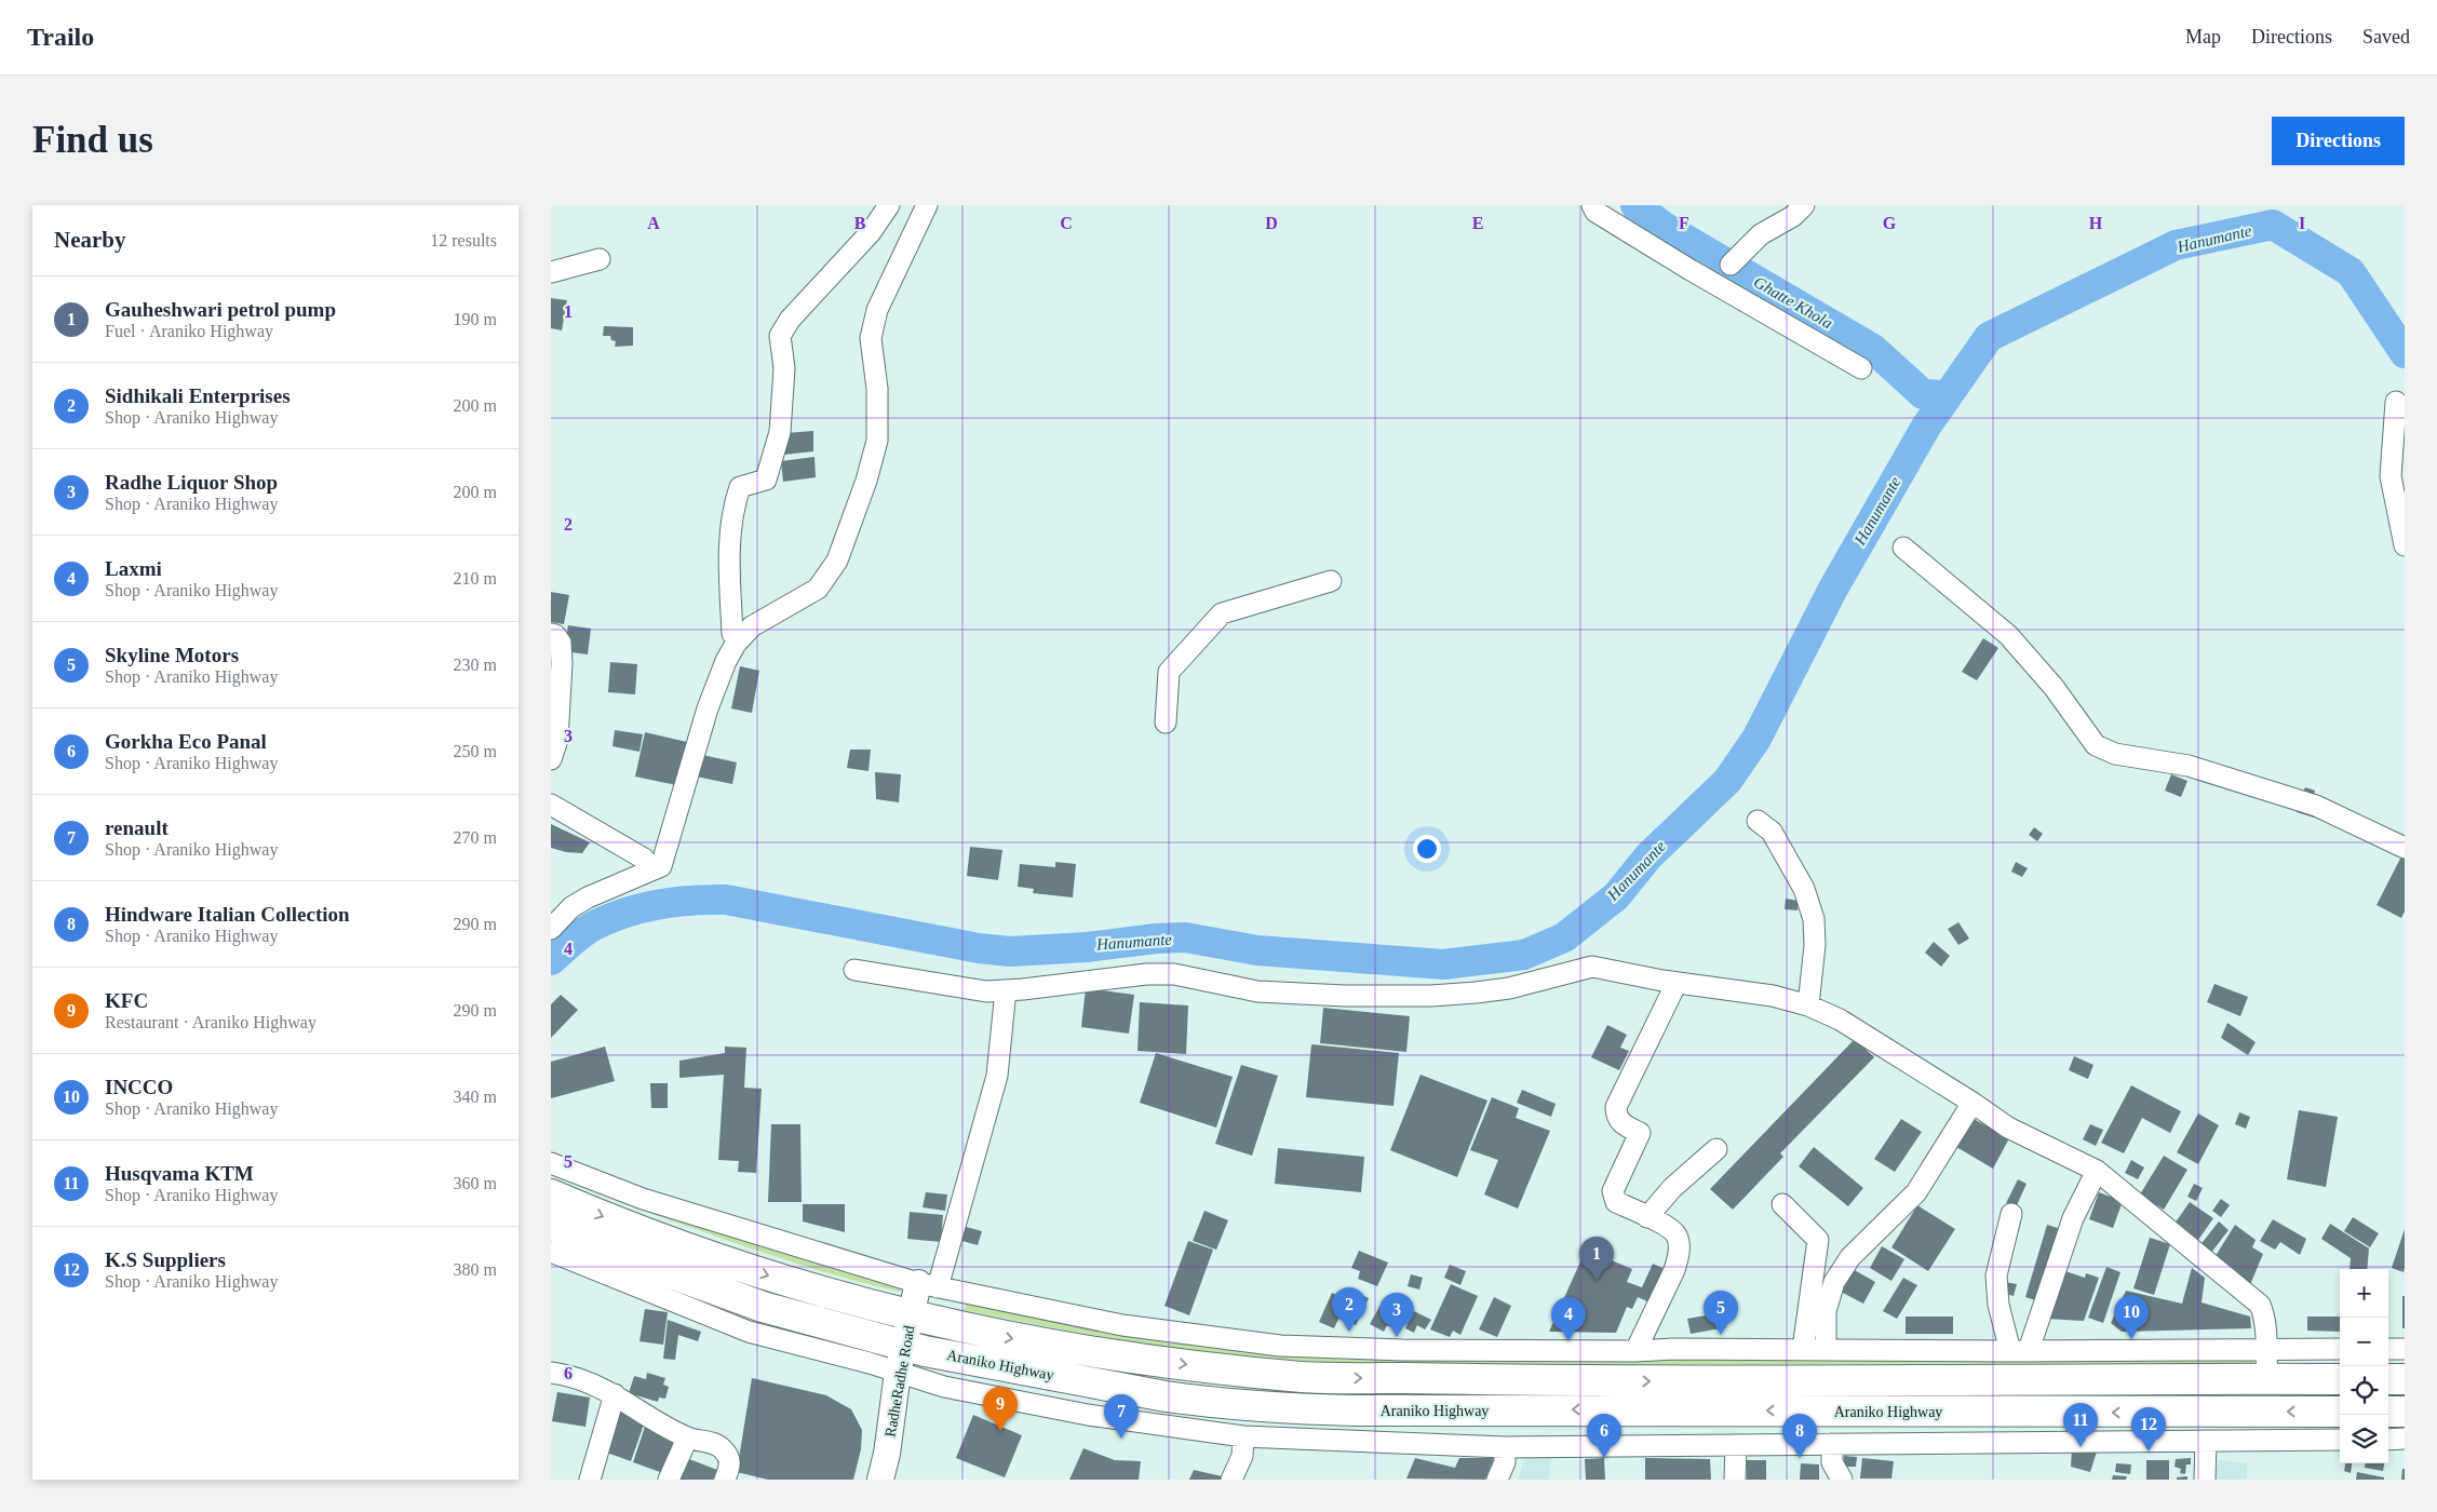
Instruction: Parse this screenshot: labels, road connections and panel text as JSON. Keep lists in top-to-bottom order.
{
  "streets": {
    "highway": ["Araniko Highway"],
    "main road": ["RadheRadhe Road"]
  },
  "crossings": [
    ["Araniko Highway", "RadheRadhe Road"]
  ],
  "water": ["Hanumante", "Ghatte Khola"],
  "page": {
    "header": "Trailo",
    "nav": ["Map", "Directions", "Saved"],
    "buttons": "Directions",
    "title": "Find us",
    "heading": ["Nearby", "12 results"],
    "list": [
      {
        "mark": "1",
        "name": "Gauheshwari petrol pump",
        "note": "Fuel · Araniko Highway",
        "value": "190 m"
      },
      {
        "mark": "2",
        "name": "Sidhikali Enterprises",
        "note": "Shop · Araniko Highway",
        "value": "200 m"
      },
      {
        "mark": "3",
        "name": "Radhe Liquor Shop",
        "note": "Shop · Araniko Highway",
        "value": "200 m"
      },
      {
        "mark": "4",
        "name": "Laxmi",
        "note": "Shop · Araniko Highway",
        "value": "210 m"
      },
      {
        "mark": "5",
        "name": "Skyline Motors",
        "note": "Shop · Araniko Highway",
        "value": "230 m"
      },
      {
        "mark": "6",
        "name": "Gorkha Eco Panal",
        "note": "Shop · Araniko Highway",
        "value": "250 m"
      },
      {
        "mark": "7",
        "name": "renault",
        "note": "Shop · Araniko Highway",
        "value": "270 m"
      },
      {
        "mark": "8",
        "name": "Hindware Italian Collection",
        "note": "Shop · Araniko Highway",
        "value": "290 m"
      },
      {
        "mark": "9",
        "name": "KFC",
        "note": "Restaurant · Araniko Highway",
        "value": "290 m"
      },
      {
        "mark": "10",
        "name": "INCCO",
        "note": "Shop · Araniko Highway",
        "value": "340 m"
      },
      {
        "mark": "11",
        "name": "Husqvama KTM",
        "note": "Shop · Araniko Highway",
        "value": "360 m"
      },
      {
        "mark": "12",
        "name": "K.S Suppliers",
        "note": "Shop · Araniko Highway",
        "value": "380 m"
      }
    ],
    "pins": [
      "1",
      "2",
      "5",
      "3",
      "10",
      "4",
      "9",
      "7",
      "11",
      "12",
      "6",
      "8"
    ],
    "map_buttons": ["+", "−"]
  },
  "grid": {
    "columns": [
      "A",
      "B",
      "C",
      "D",
      "E",
      "F",
      "G",
      "H",
      "I"
    ],
    "rows": [
      "1",
      "2",
      "3",
      "4",
      "5",
      "6"
    ]
  }
}
